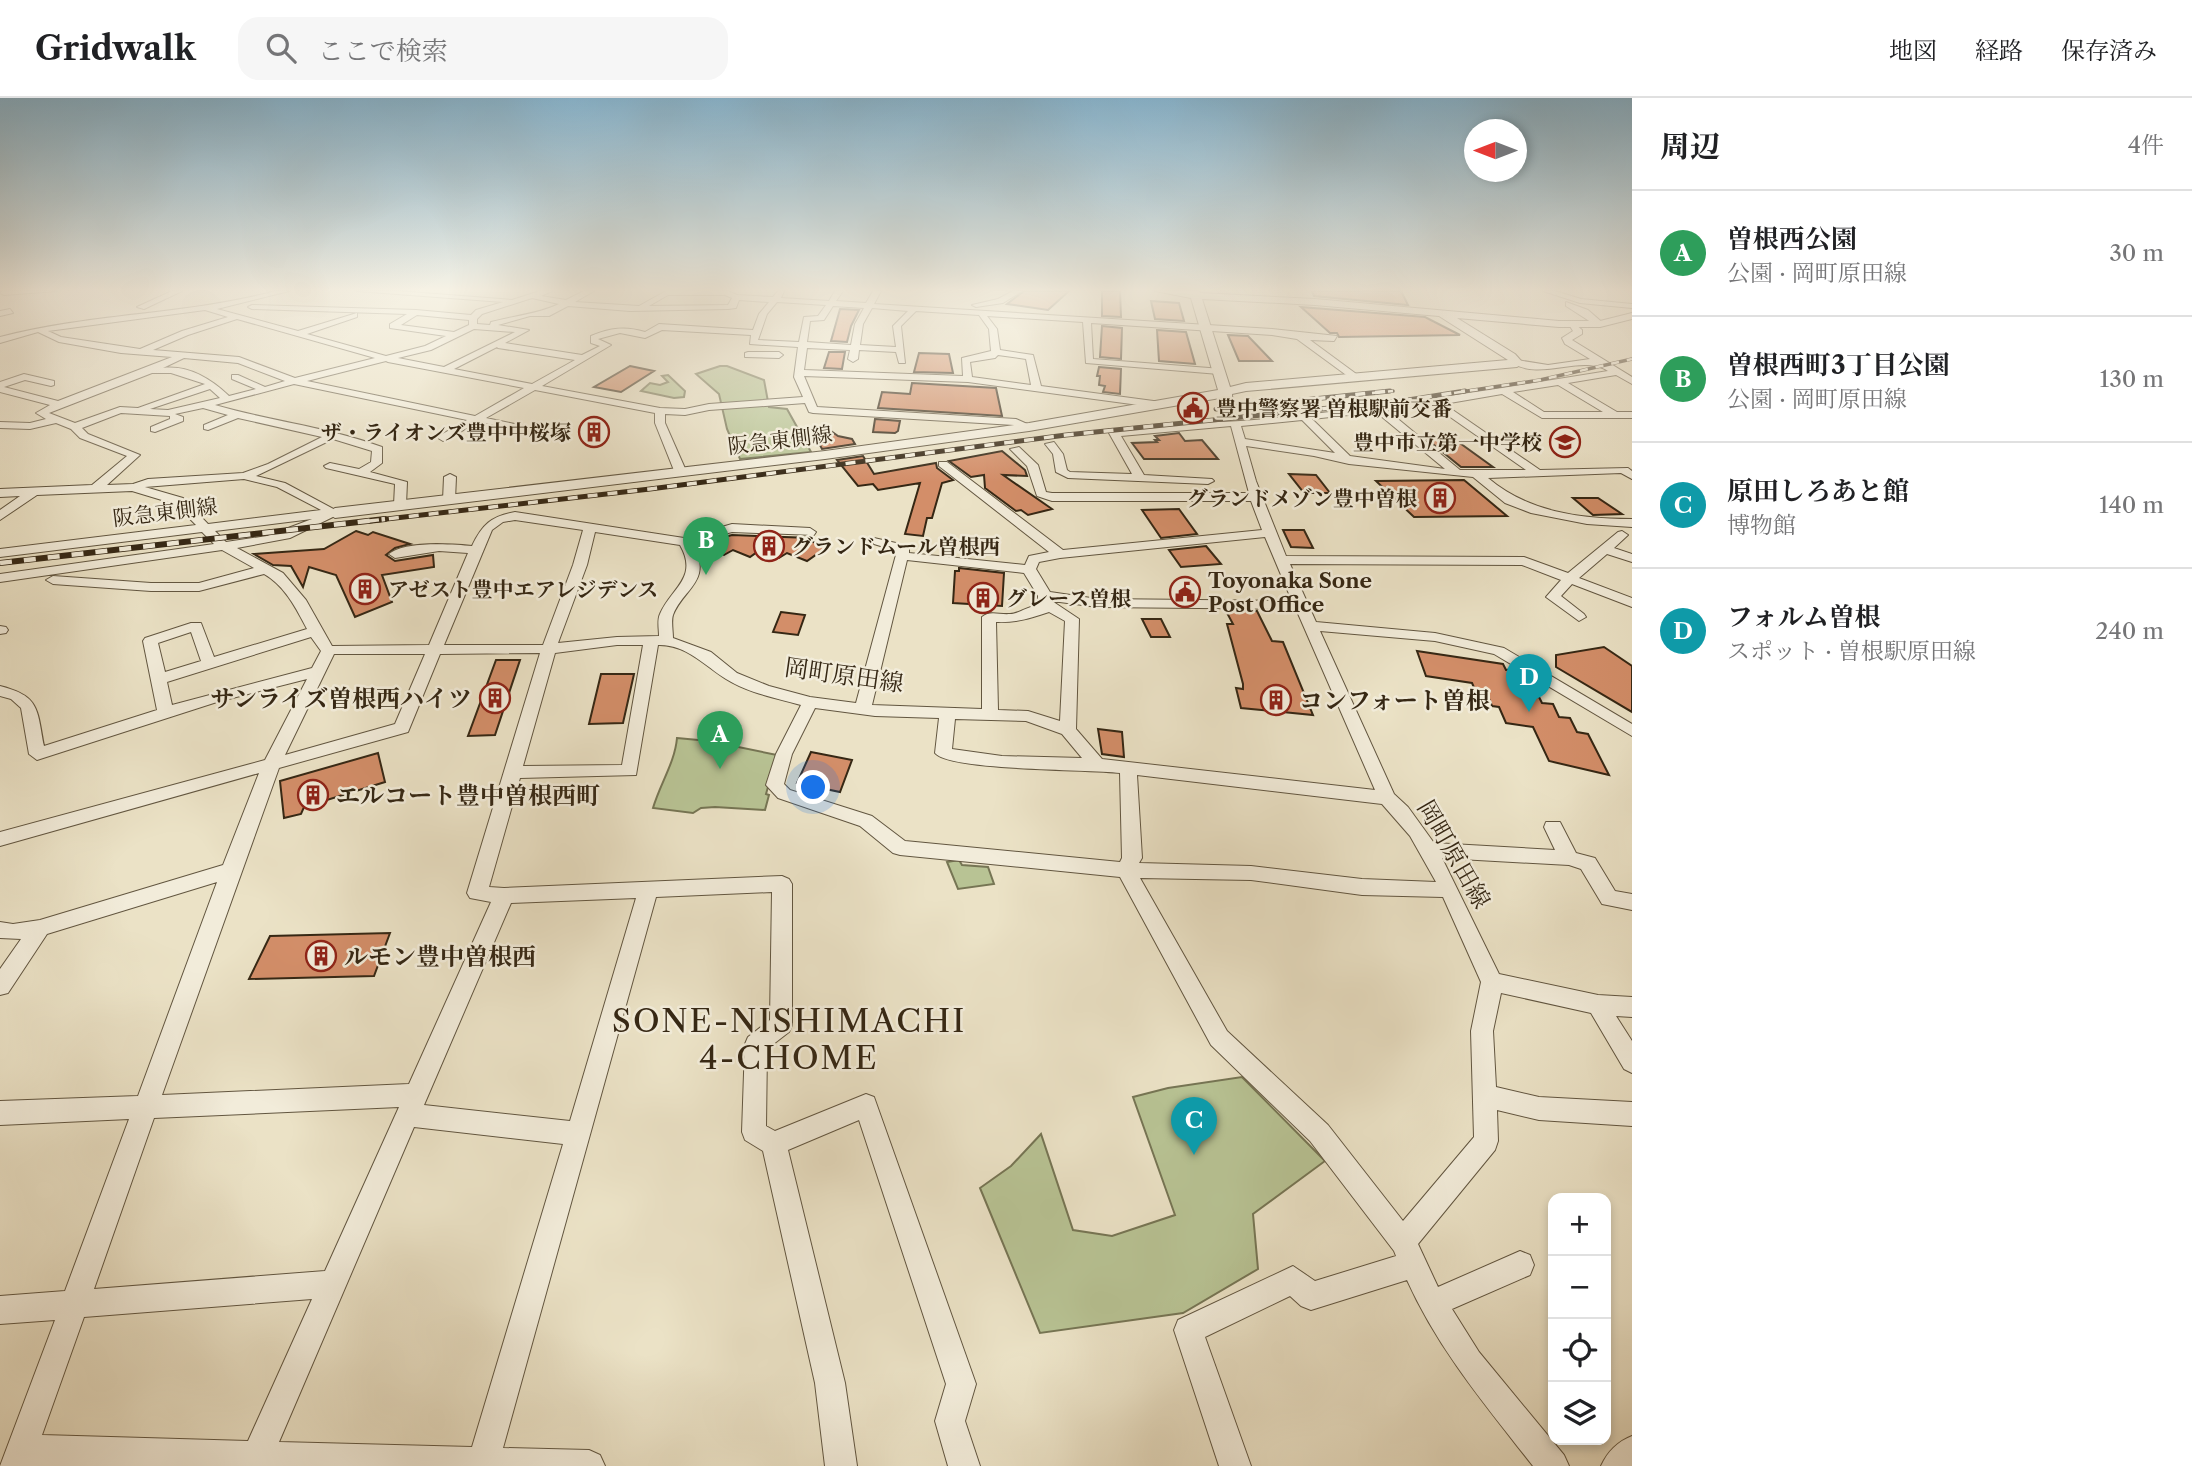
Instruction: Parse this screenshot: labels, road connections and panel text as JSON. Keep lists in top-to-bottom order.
{
  "streets": {
    "street": ["阪急東側線", "岡町原田線"]
  },
  "districts": ["SONE-NISHIMACHI 4-CHOME"],
  "places": {
    "public building": ["豊中警察署 曽根駅前交番", "Toyonaka Sone Post Office"],
    "building": [
      "ザ・ライオンズ豊中中桜塚",
      "グランドメゾン豊中曽根",
      "グランドムール曽根西",
      "アゼスト豊中エアレジデンス",
      "グレース曽根",
      "サンライズ曽根西ハイツ",
      "コンフォート曽根",
      "エルコート豊中曽根西町",
      "ルモン豊中曽根西"
    ],
    "school or university": ["豊中市立第一中学校"]
  },
  "north": "left",
  "page": {
    "header": "Gridwalk",
    "search": "ここで検索",
    "nav": ["地図", "経路", "保存済み"],
    "heading": ["周辺", "4件"],
    "list": [
      {
        "mark": "A",
        "name": "曽根西公園",
        "note": "公園 · 岡町原田線",
        "value": "30 m"
      },
      {
        "mark": "B",
        "name": "曽根西町3丁目公園",
        "note": "公園 · 岡町原田線",
        "value": "130 m"
      },
      {
        "mark": "C",
        "name": "原田しろあと館",
        "note": "博物館",
        "value": "140 m"
      },
      {
        "mark": "D",
        "name": "フォルム曽根",
        "note": "スポット · 曽根駅原田線",
        "value": "240 m"
      }
    ],
    "pins": [
      "B",
      "D",
      "A",
      "C"
    ],
    "map_buttons": ["+", "−"]
  }
}
